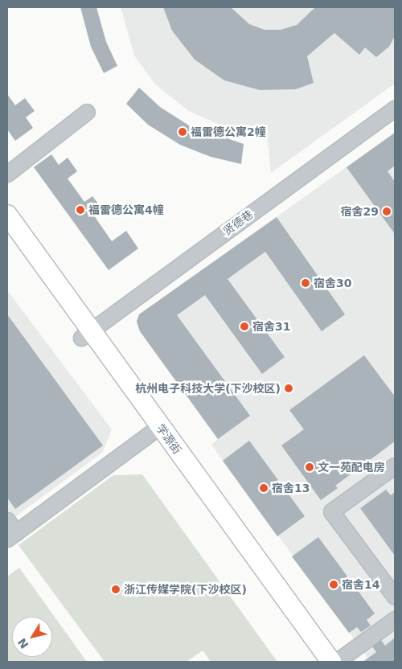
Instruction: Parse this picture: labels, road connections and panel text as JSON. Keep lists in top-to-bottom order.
{
  "streets": {
    "main road": ["学源街"],
    "street": ["贤德巷"]
  },
  "crossings": [
    ["贤德巷", "学源街"]
  ],
  "places": [
    "福雷德公寓2幢",
    "福雷德公寓4幢",
    "宿舍29",
    "宿舍30",
    "宿舍31",
    "杭州电子科技大学(下沙校区)",
    "文一苑配电房",
    "宿舍13",
    "宿舍14",
    "浙江传媒学院(下沙校区)"
  ],
  "north": "bottom left"
}
